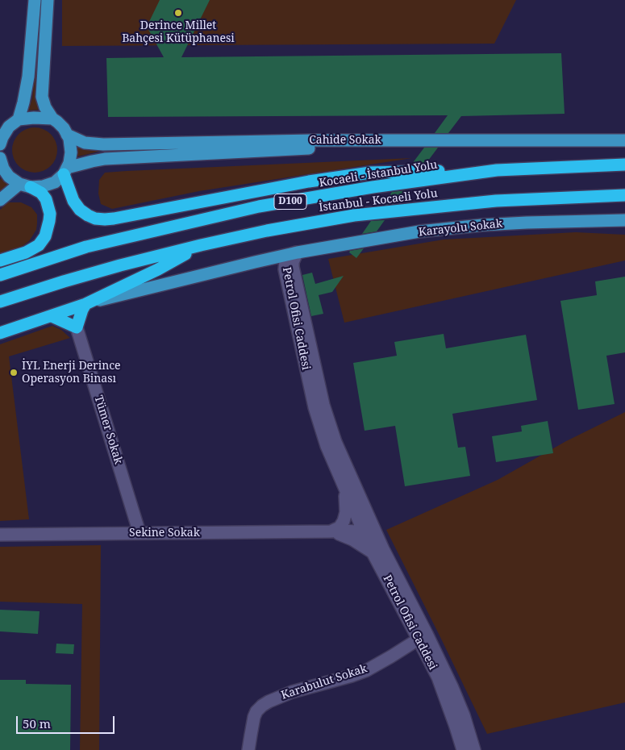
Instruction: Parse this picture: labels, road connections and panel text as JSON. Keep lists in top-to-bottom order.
{
  "streets": {
    "highway": ["Kocaeli - İstanbul Yolu", "İstanbul - Kocaeli Yolu", "D100"],
    "main road": ["Cahide Sokak", "Karayolu Sokak"],
    "street": [
      "Petrol Ofisi Caddesi",
      "Tümer Sokak",
      "Sekine Sokak",
      "Karabulut Sokak"
    ]
  },
  "crossings": [
    ["Karayolu Sokak", "Petrol Ofisi Caddesi"],
    ["Petrol Ofisi Caddesi", "Karabulut Sokak"],
    ["Tümer Sokak", "Sekine Sokak"]
  ],
  "places": ["Derince Millet Bahçesi Kütüphanesi", "İYL Enerji Derince Operasyon Binası"],
  "scale_bar": "50 m"
}
